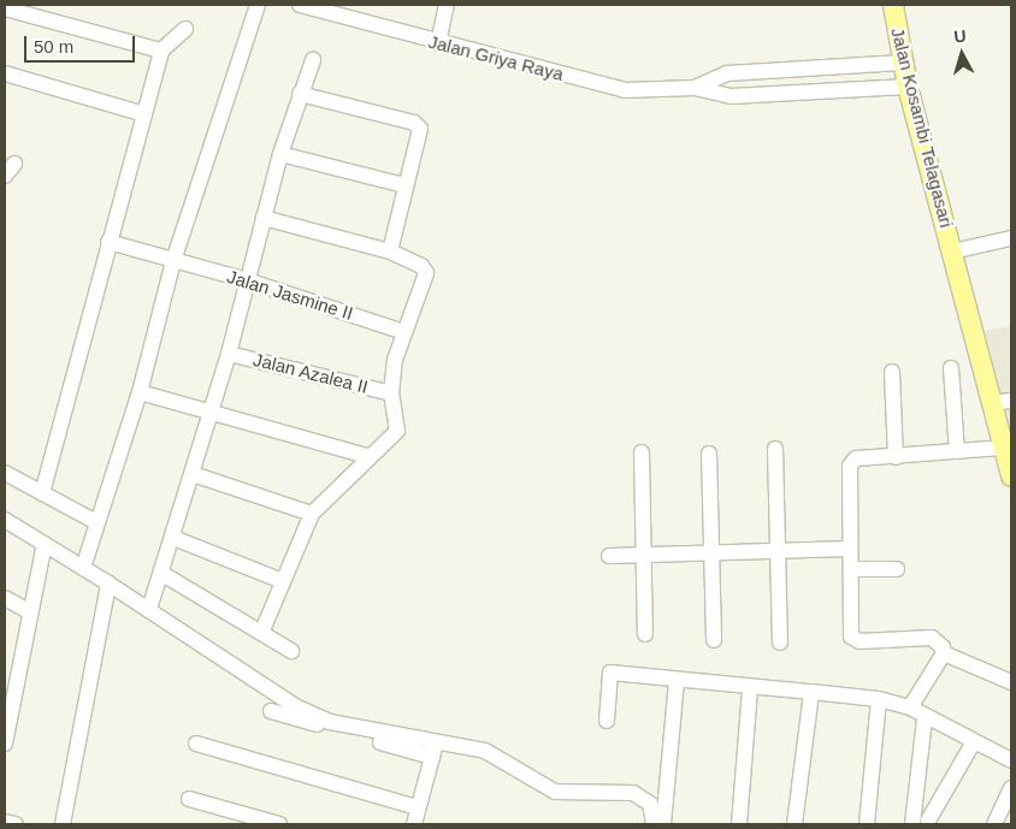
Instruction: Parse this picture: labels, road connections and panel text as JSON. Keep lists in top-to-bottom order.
{
  "streets": {
    "main road": ["Jalan Kosambi Telagasari"],
    "street": ["Jalan Griya Raya", "Jalan Jasmine II", "Jalan Azalea II"]
  },
  "crossings": [
    ["Jalan Griya Raya", "Jalan Kosambi Telagasari"]
  ],
  "scale_bar": "50 m",
  "north": "top"
}
